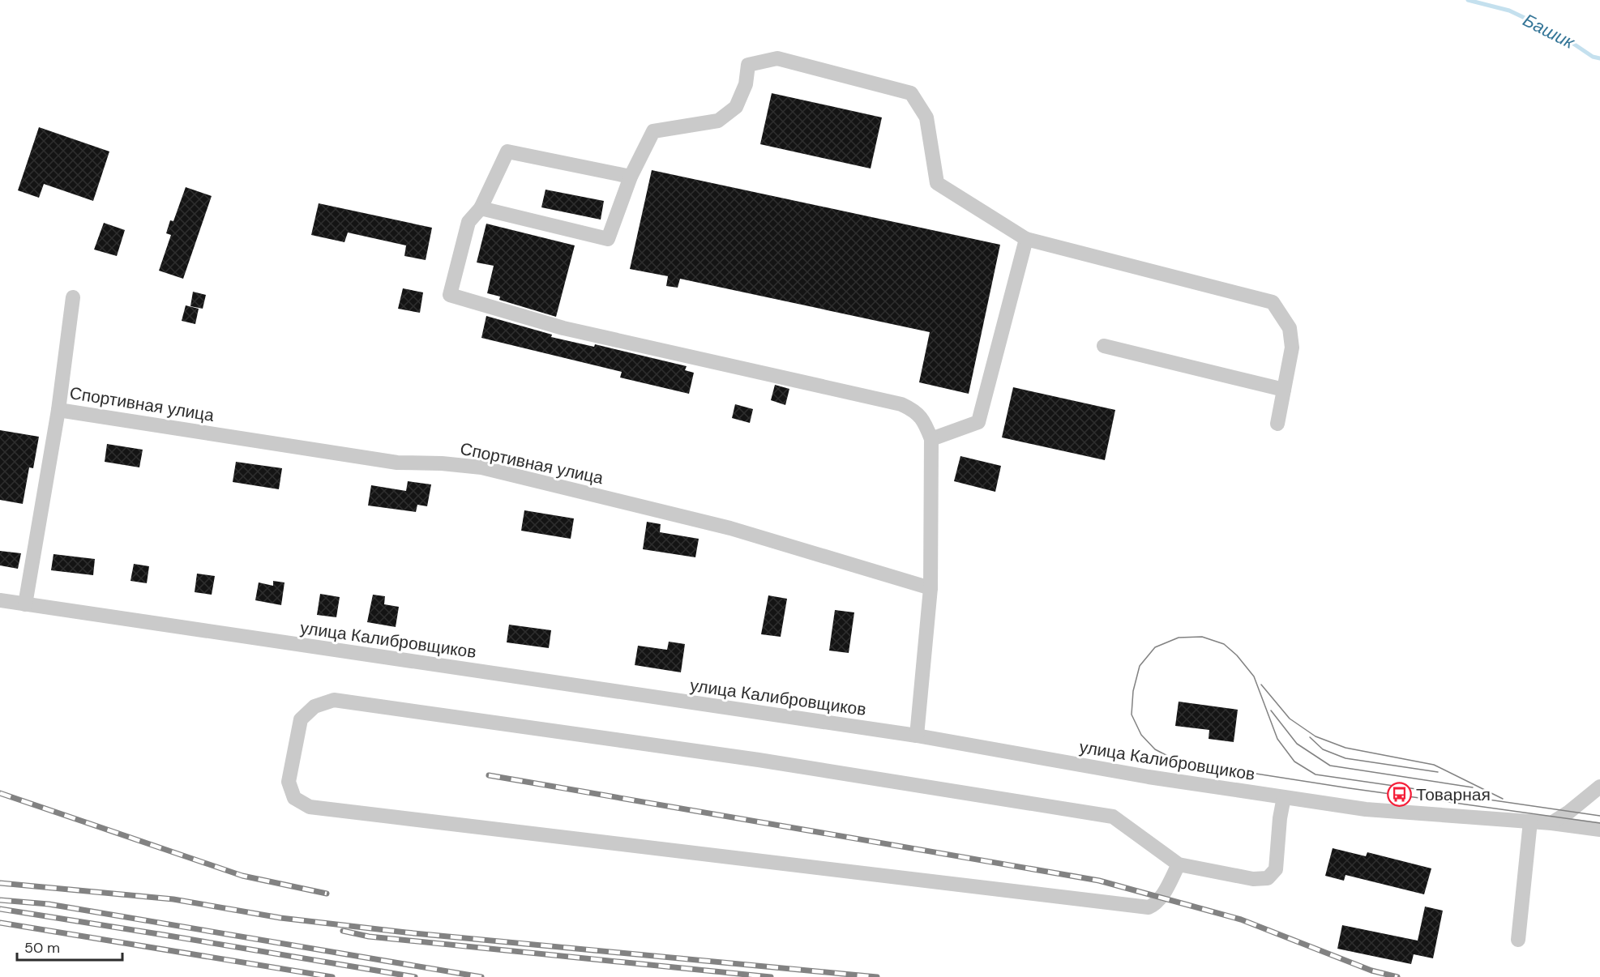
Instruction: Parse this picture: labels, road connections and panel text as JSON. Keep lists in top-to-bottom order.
{
  "streets": {
    "street": ["Спортивная улица", "улица Калибровщиков"]
  },
  "water": ["Башик"],
  "places": {
    "bus stop": ["Товарная"]
  },
  "scale_bar": "50 m"
}
